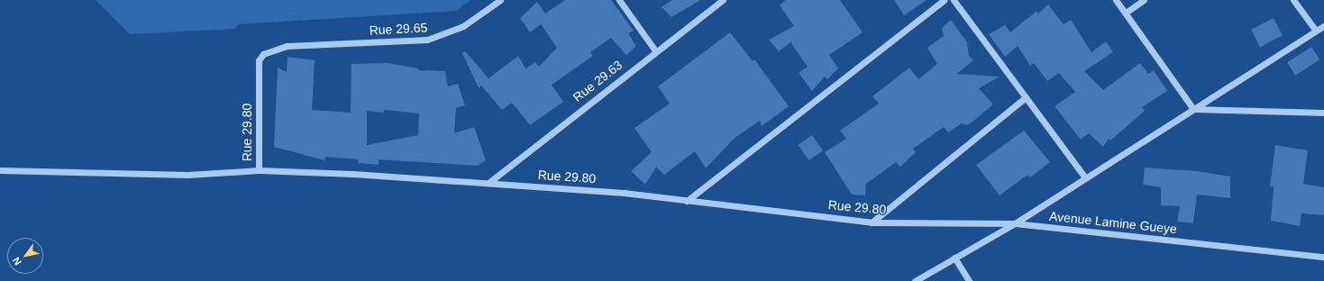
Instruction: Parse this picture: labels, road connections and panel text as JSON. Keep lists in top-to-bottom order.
{
  "streets": {
    "street": [
      "Rue 29.65",
      "Rue 29.63",
      "Rue 29.80",
      "Avenue Lamine Gueye"
    ]
  },
  "crossings": [
    ["Rue 29.65", "Rue 29.80"],
    ["Rue 29.63", "Rue 29.80"],
    ["Rue 29.80", "Avenue Lamine Gueye"]
  ],
  "north": "bottom left"
}
